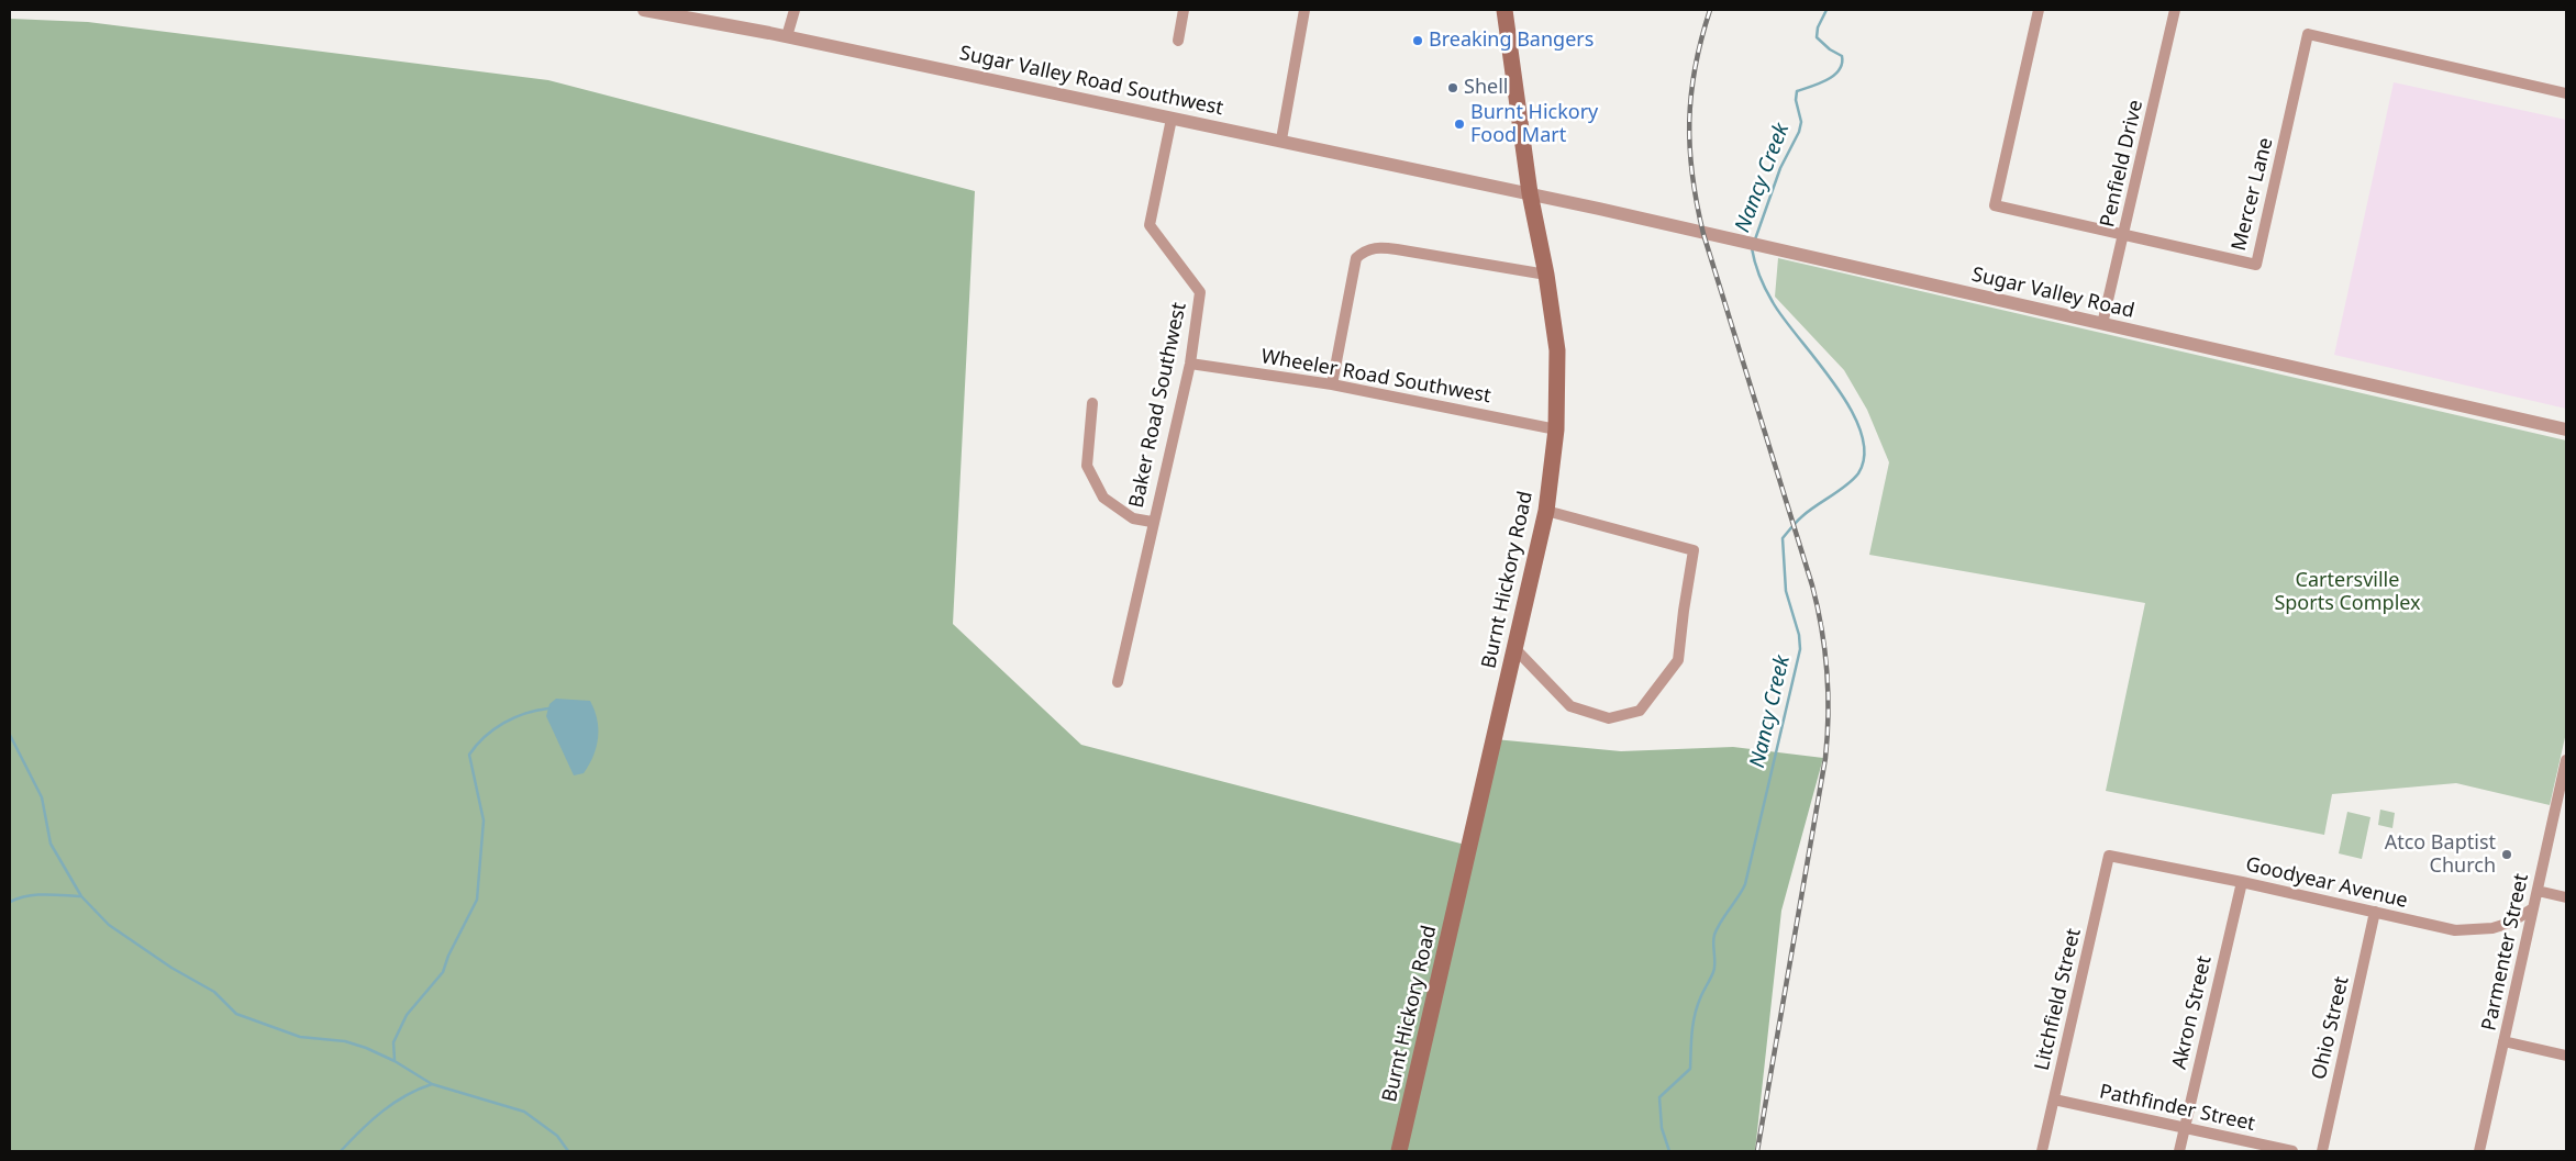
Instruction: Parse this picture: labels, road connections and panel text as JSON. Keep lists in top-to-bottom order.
{
  "streets": {
    "main road": ["Burnt Hickory Road"],
    "street": [
      "Sugar Valley Road Southwest",
      "Penfield Drive",
      "Mercer Lane",
      "Sugar Valley Road",
      "Wheeler Road Southwest",
      "Baker Road Southwest",
      "Goodyear Avenue",
      "Parmenter Street",
      "Litchfield Street",
      "Akron Street",
      "Ohio Street",
      "Pathfinder Street"
    ]
  },
  "crossings": [
    ["Sugar Valley Road Southwest", "Sugar Valley Road"],
    ["Sugar Valley Road Southwest", "Baker Road Southwest"],
    ["Sugar Valley Road Southwest", "Burnt Hickory Road"],
    ["Penfield Drive", "Mercer Lane"],
    ["Penfield Drive", "Sugar Valley Road"],
    ["Sugar Valley Road", "Burnt Hickory Road"],
    ["Wheeler Road Southwest", "Baker Road Southwest"],
    ["Wheeler Road Southwest", "Burnt Hickory Road"],
    ["Goodyear Avenue", "Parmenter Street"],
    ["Goodyear Avenue", "Litchfield Street"],
    ["Goodyear Avenue", "Akron Street"],
    ["Goodyear Avenue", "Ohio Street"],
    ["Litchfield Street", "Pathfinder Street"],
    ["Akron Street", "Pathfinder Street"]
  ],
  "water": ["Nancy Creek"],
  "parks": ["Cartersville Sports Complex"],
  "places": [
    "Breaking Bangers",
    "Shell",
    "Burnt Hickory Food Mart",
    "Atco Baptist Church"
  ]
}
